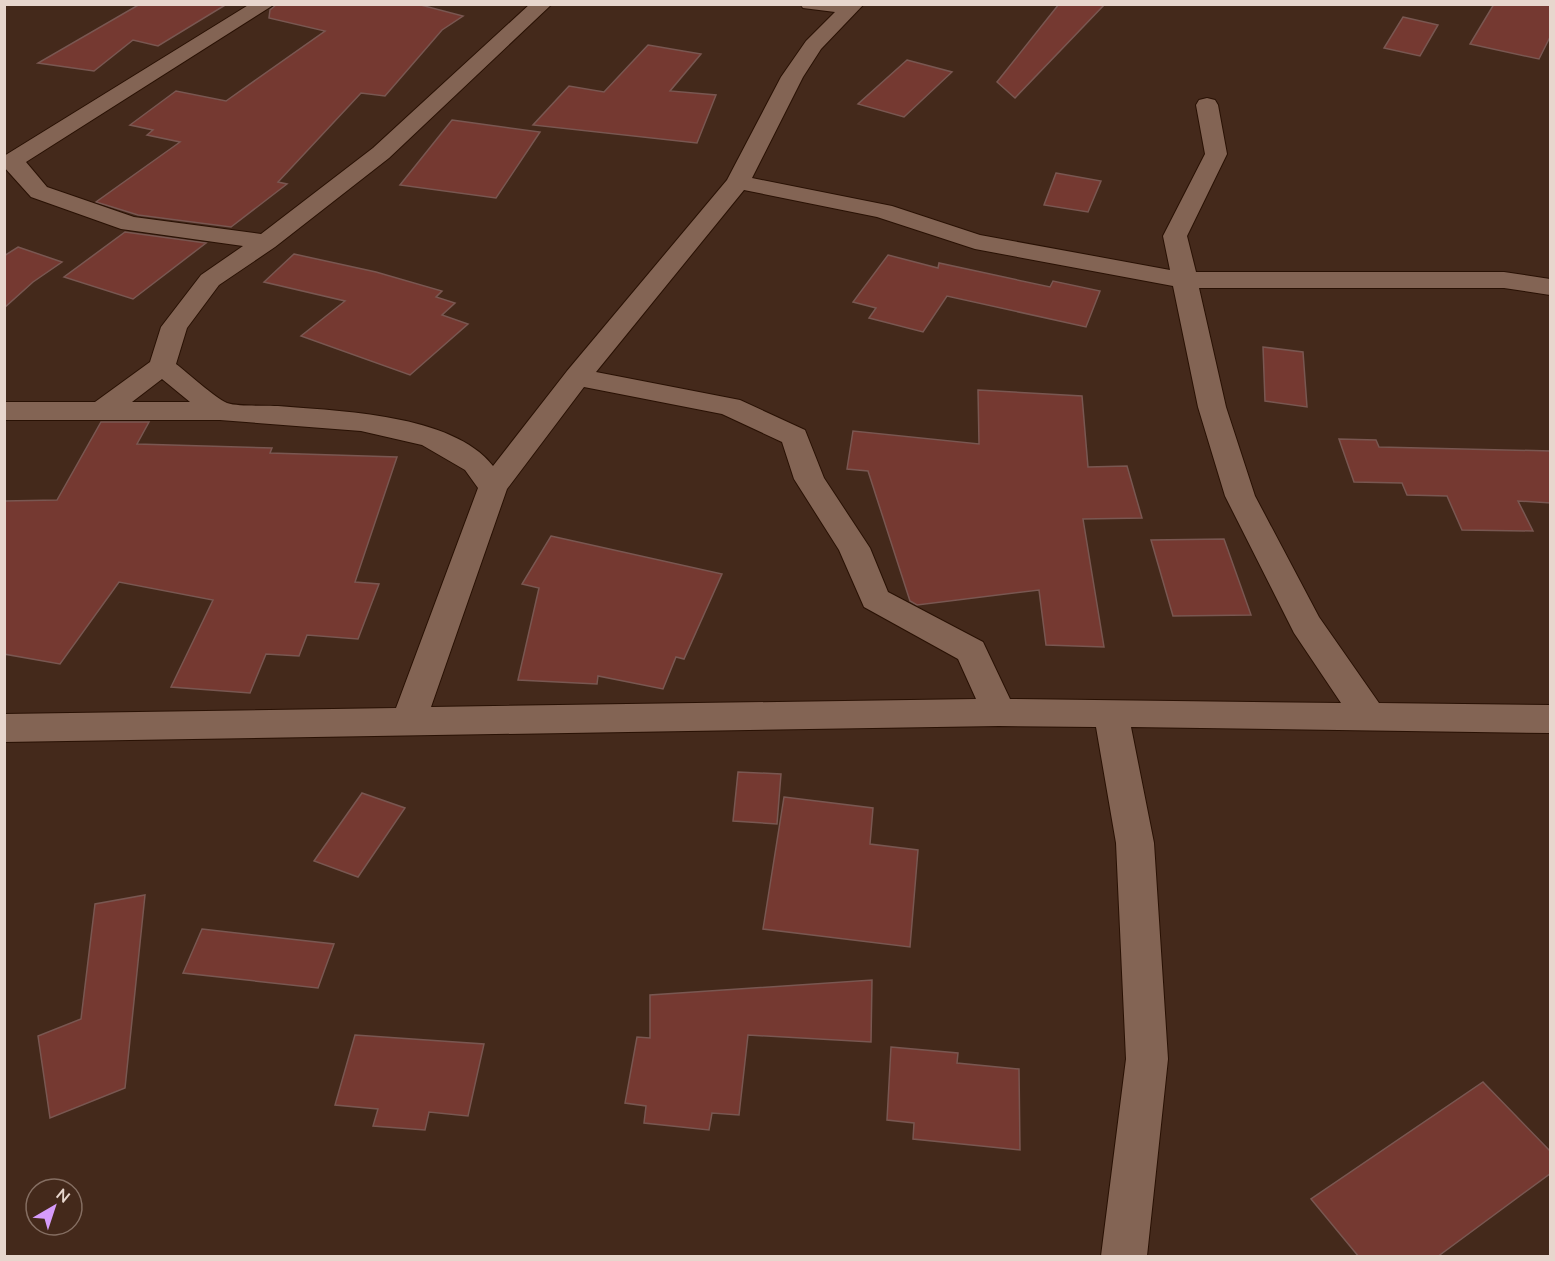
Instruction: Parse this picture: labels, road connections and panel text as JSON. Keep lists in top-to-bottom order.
{
  "north": "top right"
}
